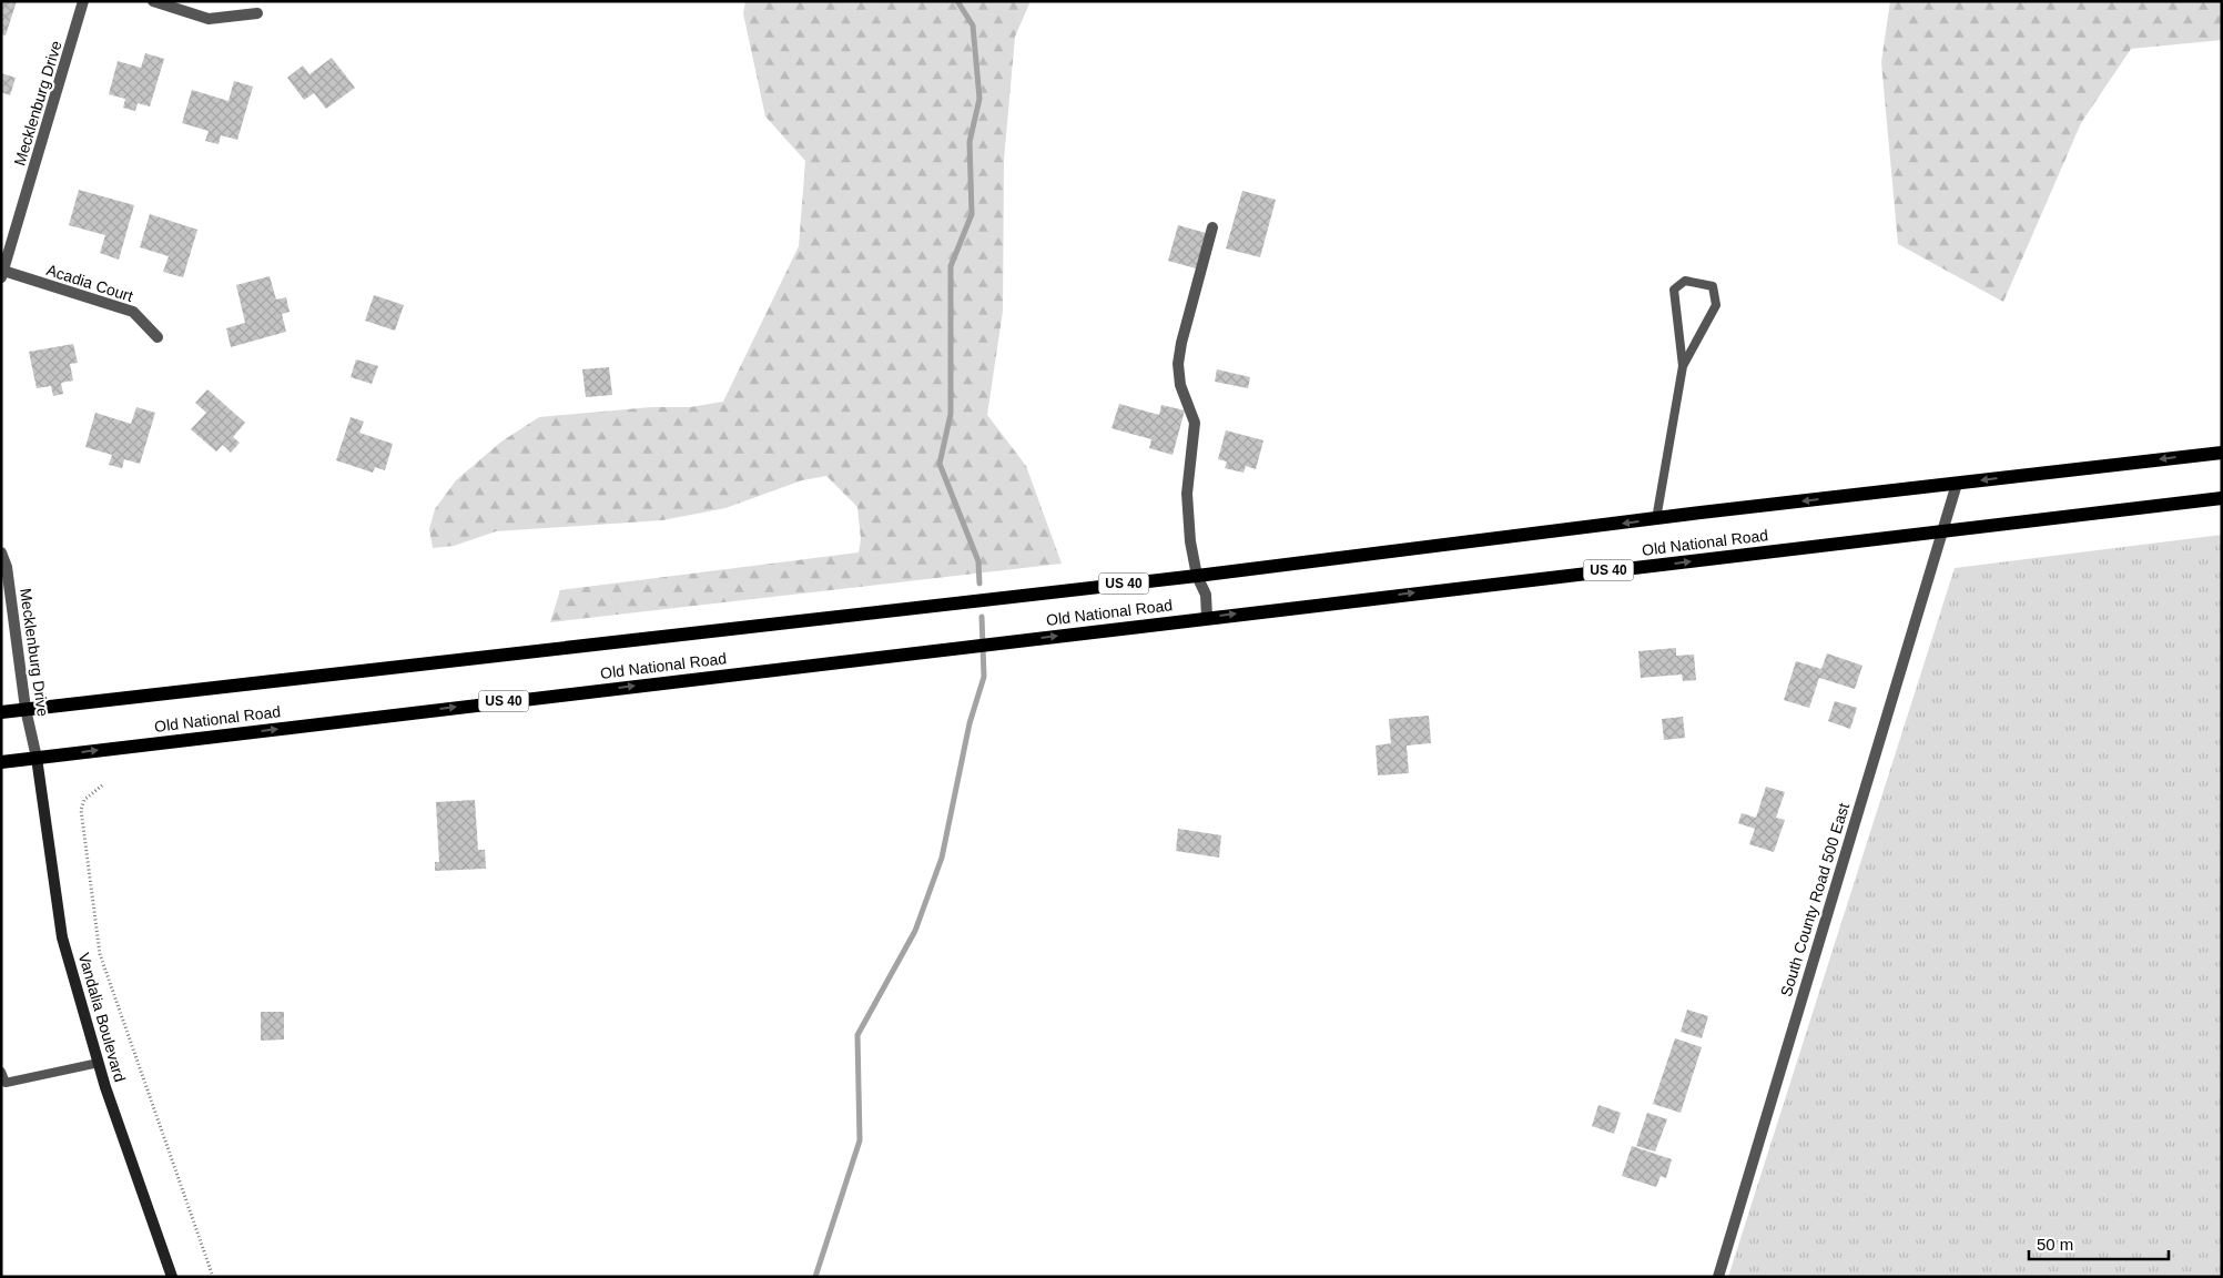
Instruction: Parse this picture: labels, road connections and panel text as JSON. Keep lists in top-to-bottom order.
{
  "streets": {
    "main road": ["Old National Road", "US 40"],
    "street": [
      "Mecklenburg Drive",
      "Acadia Court",
      "South County Road 500 East",
      "Vandalia Boulevard"
    ]
  },
  "crossings": [
    ["Mecklenburg Drive", "Acadia Court"],
    ["Mecklenburg Drive", "Old National Road"],
    ["Mecklenburg Drive", "Vandalia Boulevard"],
    ["Old National Road", "South County Road 500 East"],
    ["Old National Road", "Vandalia Boulevard"]
  ],
  "scale_bar": "50 m"
}
